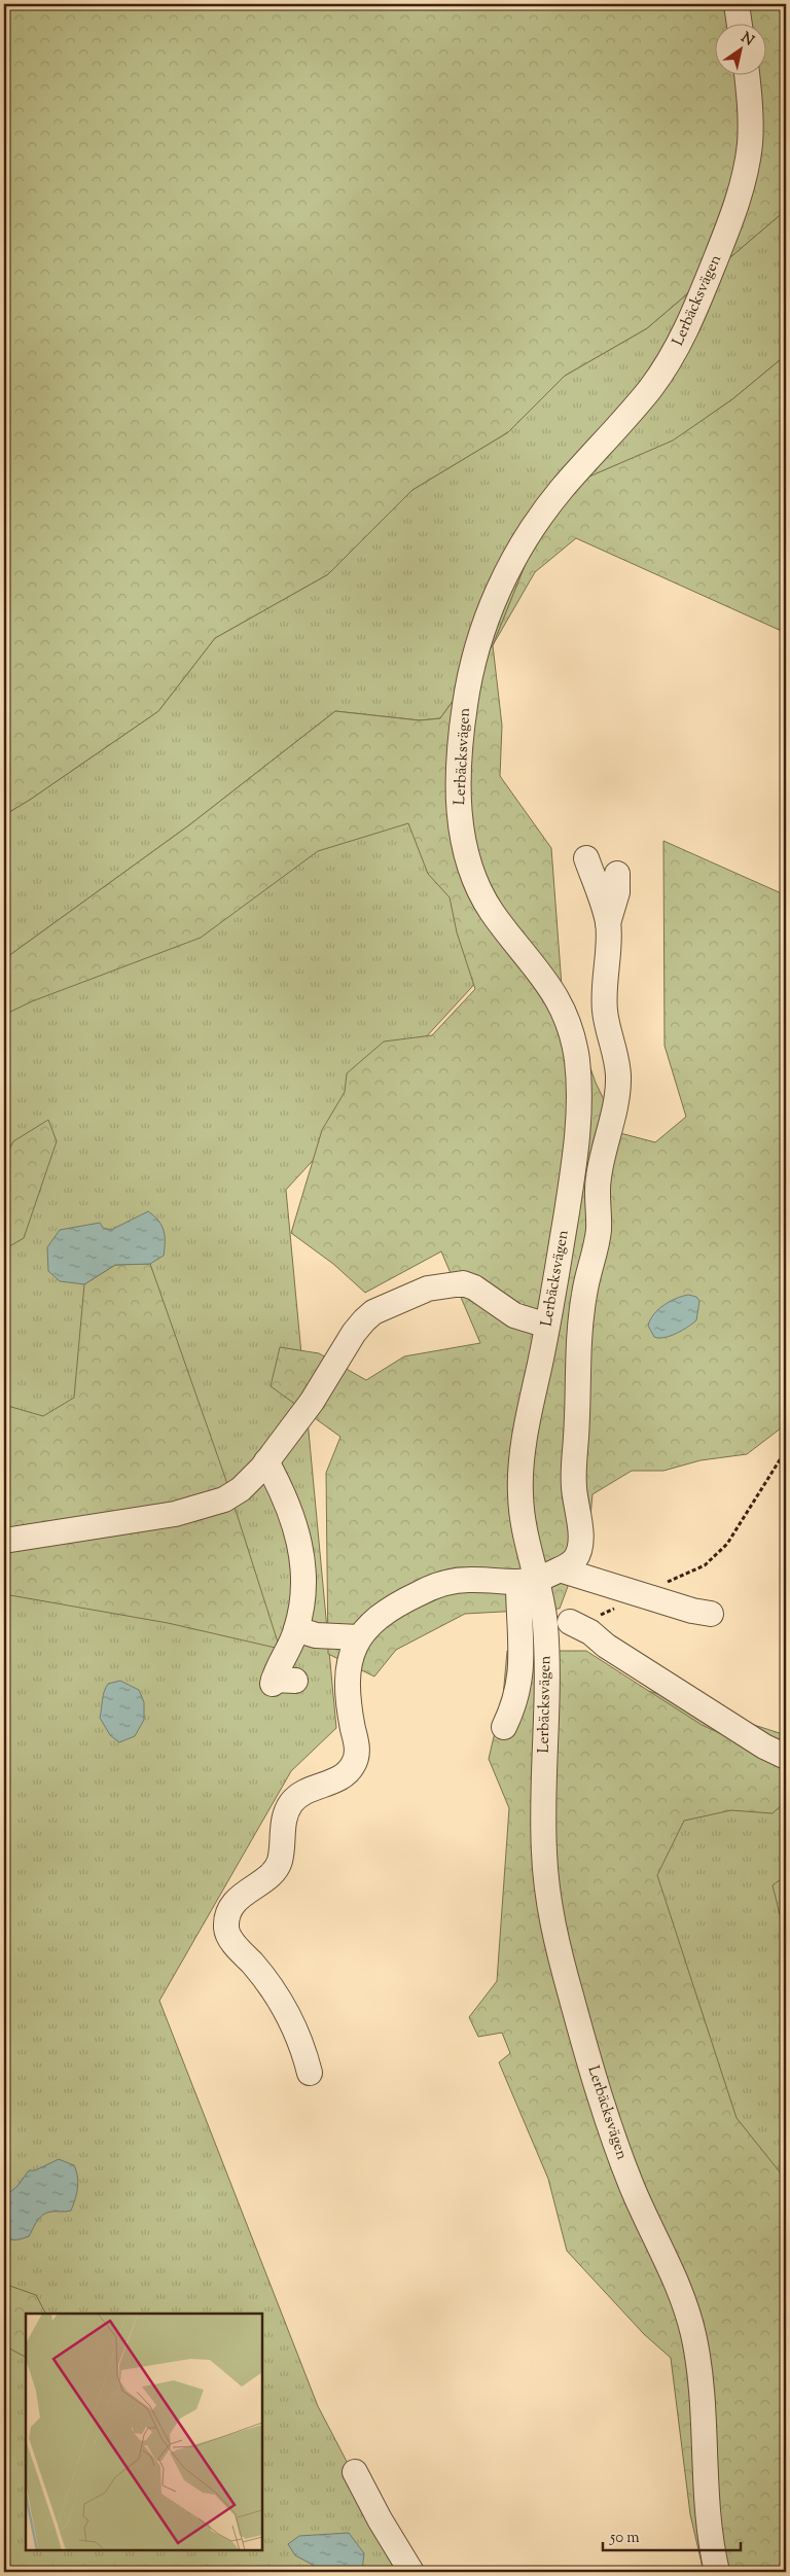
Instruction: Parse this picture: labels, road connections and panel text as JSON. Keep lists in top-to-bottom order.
{
  "streets": {
    "street": ["Lerbäcksvägen"]
  },
  "scale_bar": "50 m",
  "north": "top right"
}
